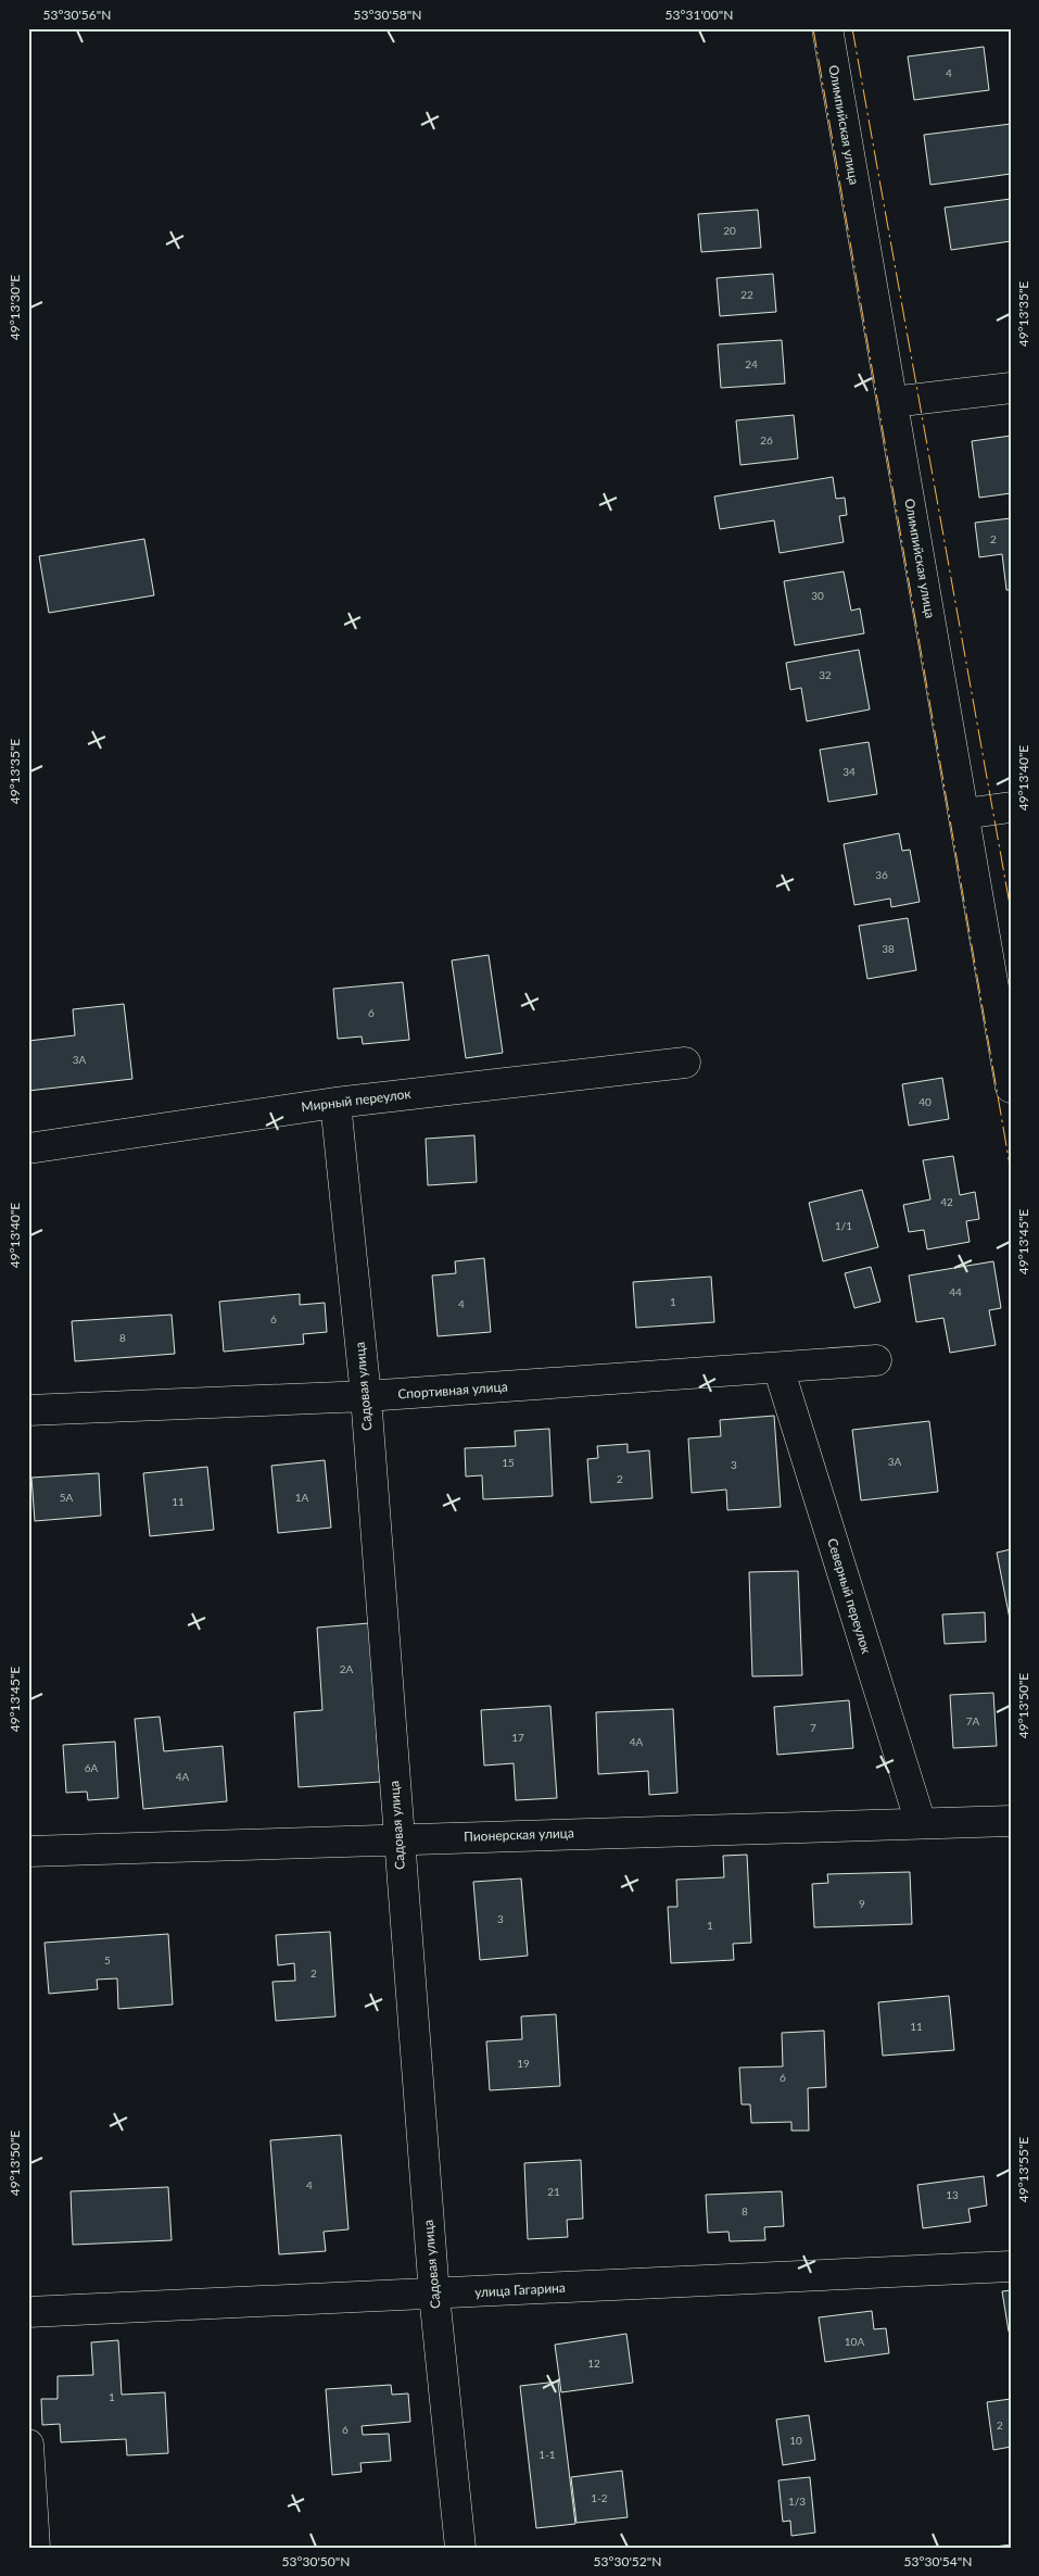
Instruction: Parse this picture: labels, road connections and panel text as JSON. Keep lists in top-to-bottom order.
{
  "streets": {
    "street": [
      "Олимпийская улица",
      "Мирный переулок",
      "Садовая улица",
      "Спортивная улица",
      "Северный переулок",
      "Пионерская улица",
      "улица Гагарина"
    ]
  },
  "crossings": [
    ["Мирный переулок", "Садовая улица"],
    ["Садовая улица", "Спортивная улица"],
    ["Садовая улица", "Пионерская улица"],
    ["Садовая улица", "улица Гагарина"],
    ["Спортивная улица", "Северный переулок"],
    ["Северный переулок", "Пионерская улица"]
  ],
  "house_numbers": [
    "4",
    "20",
    "22",
    "24",
    "26",
    "2",
    "30",
    "32",
    "34",
    "36",
    "38",
    "6",
    "3А",
    "40",
    "42",
    "1/1",
    "44",
    "1",
    "4",
    "6",
    "8",
    "3А",
    "15",
    "3",
    "2",
    "5А",
    "1А",
    "11",
    "2А",
    "7А",
    "7",
    "17",
    "4А",
    "6А",
    "4А",
    "9",
    "3",
    "1",
    "5",
    "2",
    "11",
    "19",
    "6",
    "4",
    "21",
    "13",
    "8",
    "10А",
    "12",
    "1",
    "2",
    "6",
    "10",
    "1-1",
    "1-2",
    "1/3"
  ],
  "coordinates": [
    "53°30'56\"N",
    "53°30'58\"N",
    "53°31'00\"N",
    "49°13'30\"E",
    "49°13'35\"E",
    "49°13'40\"E",
    "49°13'45\"E",
    "49°13'50\"E",
    "49°13'55\"E",
    "53°30'50\"N",
    "53°30'52\"N",
    "53°30'54\"N"
  ]
}
